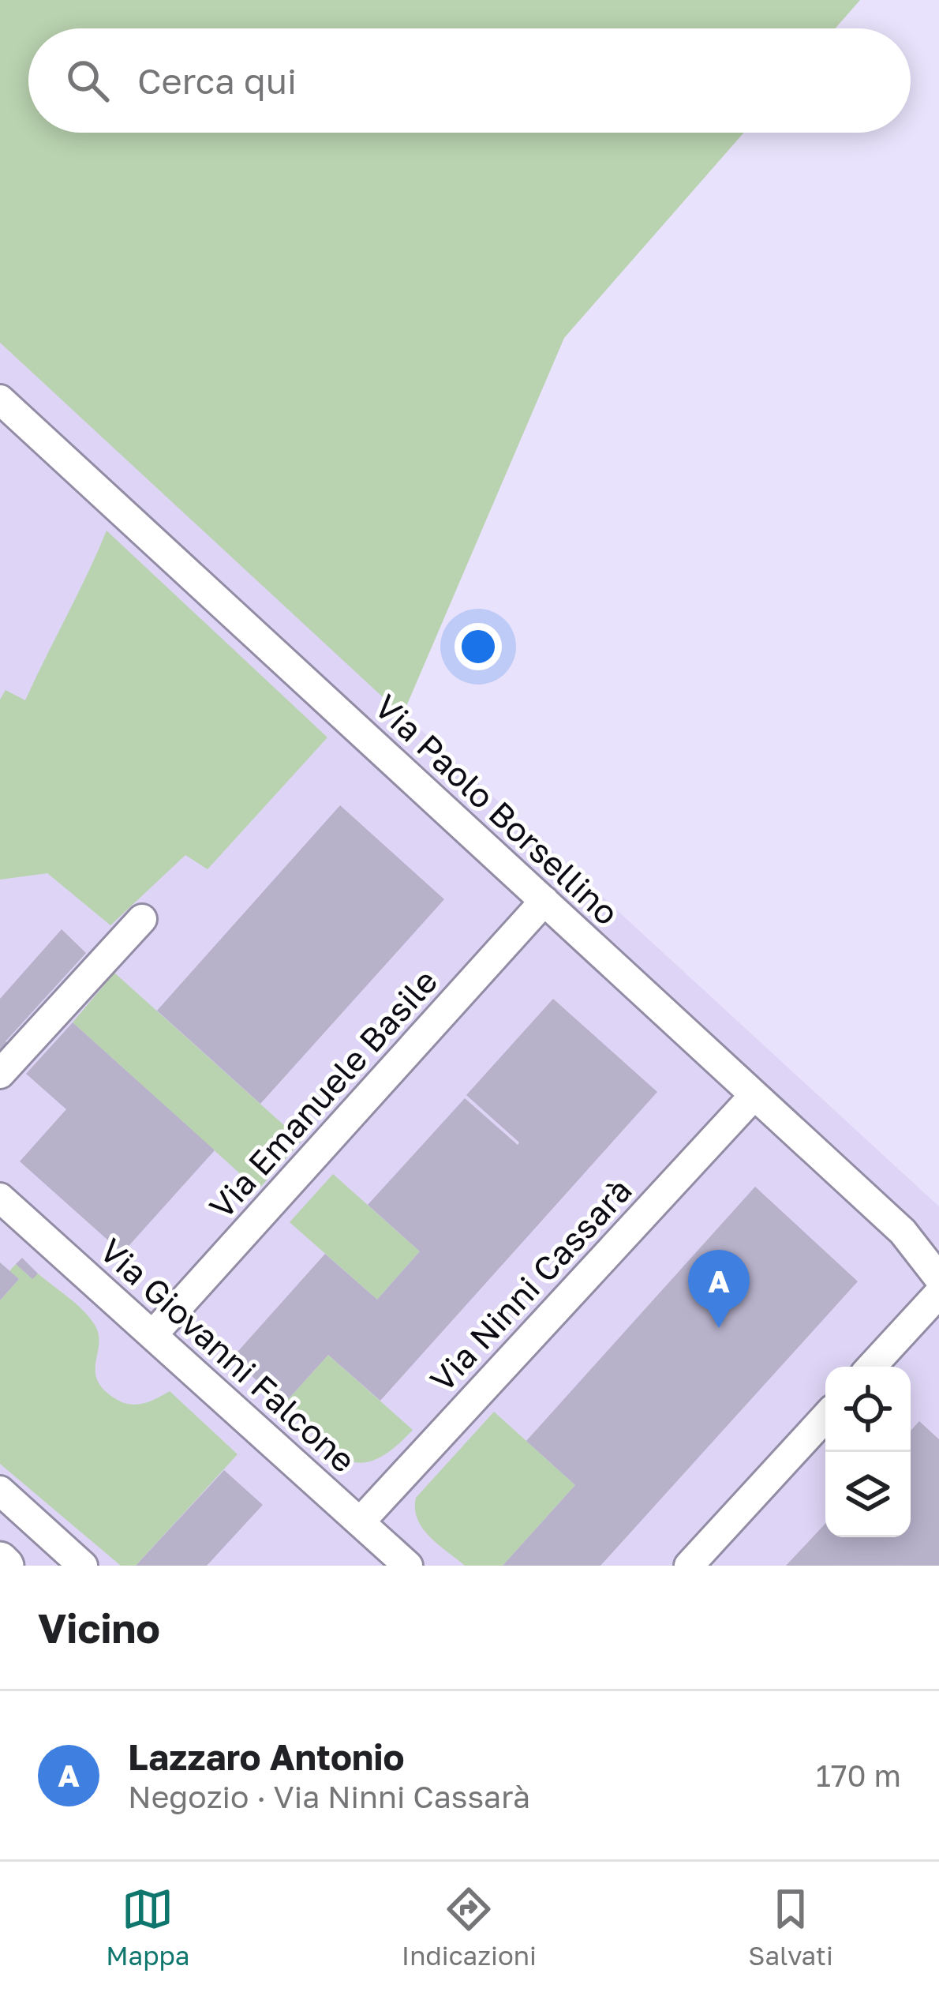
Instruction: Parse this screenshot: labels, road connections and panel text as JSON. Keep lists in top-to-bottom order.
{
  "streets": {
    "street": [
      "Via Paolo Borsellino",
      "Via Emanuele Basile",
      "Via Ninni Cassarà",
      "Via Giovanni Falcone"
    ]
  },
  "crossings": [
    ["Via Paolo Borsellino", "Via Emanuele Basile"],
    ["Via Paolo Borsellino", "Via Ninni Cassarà"],
    ["Via Emanuele Basile", "Via Giovanni Falcone"],
    ["Via Ninni Cassarà", "Via Giovanni Falcone"]
  ],
  "page": {
    "search": "Cerca qui",
    "pins": "A",
    "heading": "Vicino",
    "list": [
      {
        "mark": "A",
        "name": "Lazzaro Antonio",
        "note": "Negozio · Via Ninni Cassarà",
        "value": "170 m"
      }
    ],
    "nav": ["Mappa", "Indicazioni", "Salvati"]
  }
}
